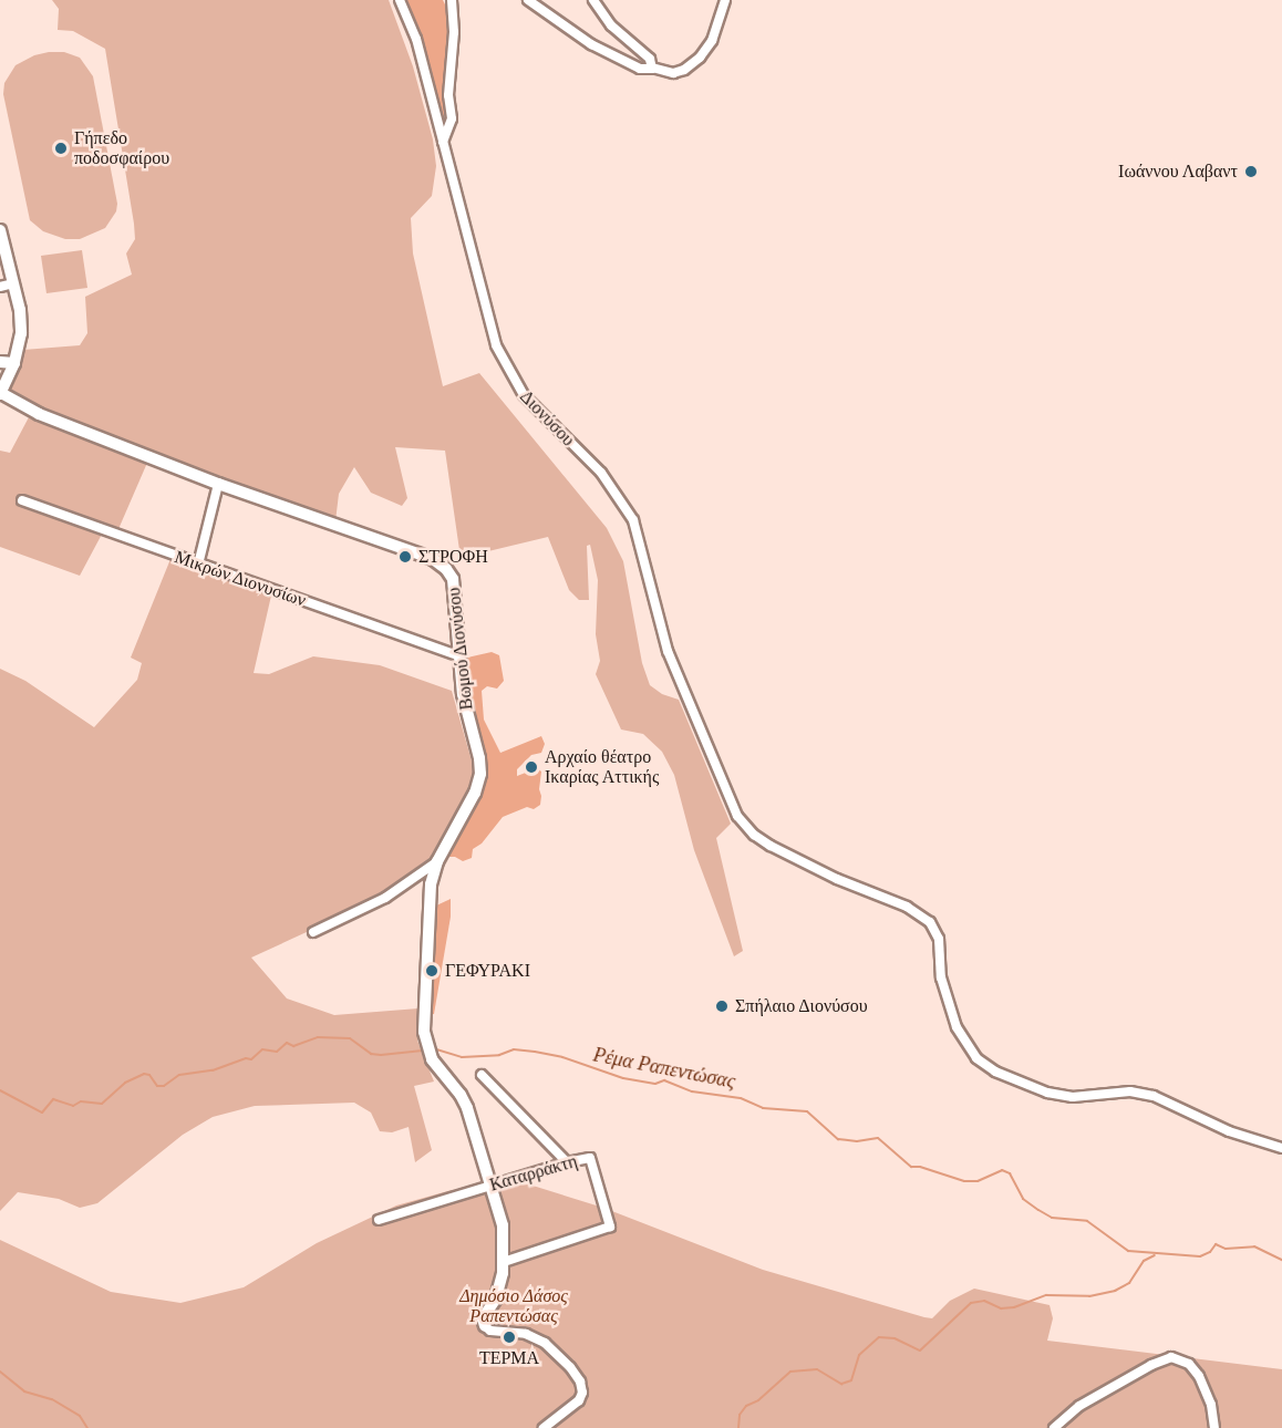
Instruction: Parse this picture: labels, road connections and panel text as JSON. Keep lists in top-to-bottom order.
{
  "streets": {
    "street": [
      "Διονύσου",
      "Μικρών Διονυσίων",
      "Βωμού Διονύσου",
      "Καταρράκτη"
    ]
  },
  "crossings": [
    ["Μικρών Διονυσίων", "Βωμού Διονύσου"],
    ["Βωμού Διονύσου", "Καταρράκτη"]
  ],
  "water": ["Ρέμα Ραπεντώσας"],
  "parks": ["Δημόσιο Δάσος Ραπεντώσας"],
  "places": [
    "Γήπεδο ποδοσφαίρου",
    "Ιωάννου Λαβαντ",
    "ΣΤΡΟΦΗ",
    "Αρχαίο θέατρο Ικαρίας Αττικής",
    "ΓΕΦΥΡΑΚΙ",
    "Σπήλαιο Διονύσου",
    "ΤΕΡΜΑ"
  ]
}
